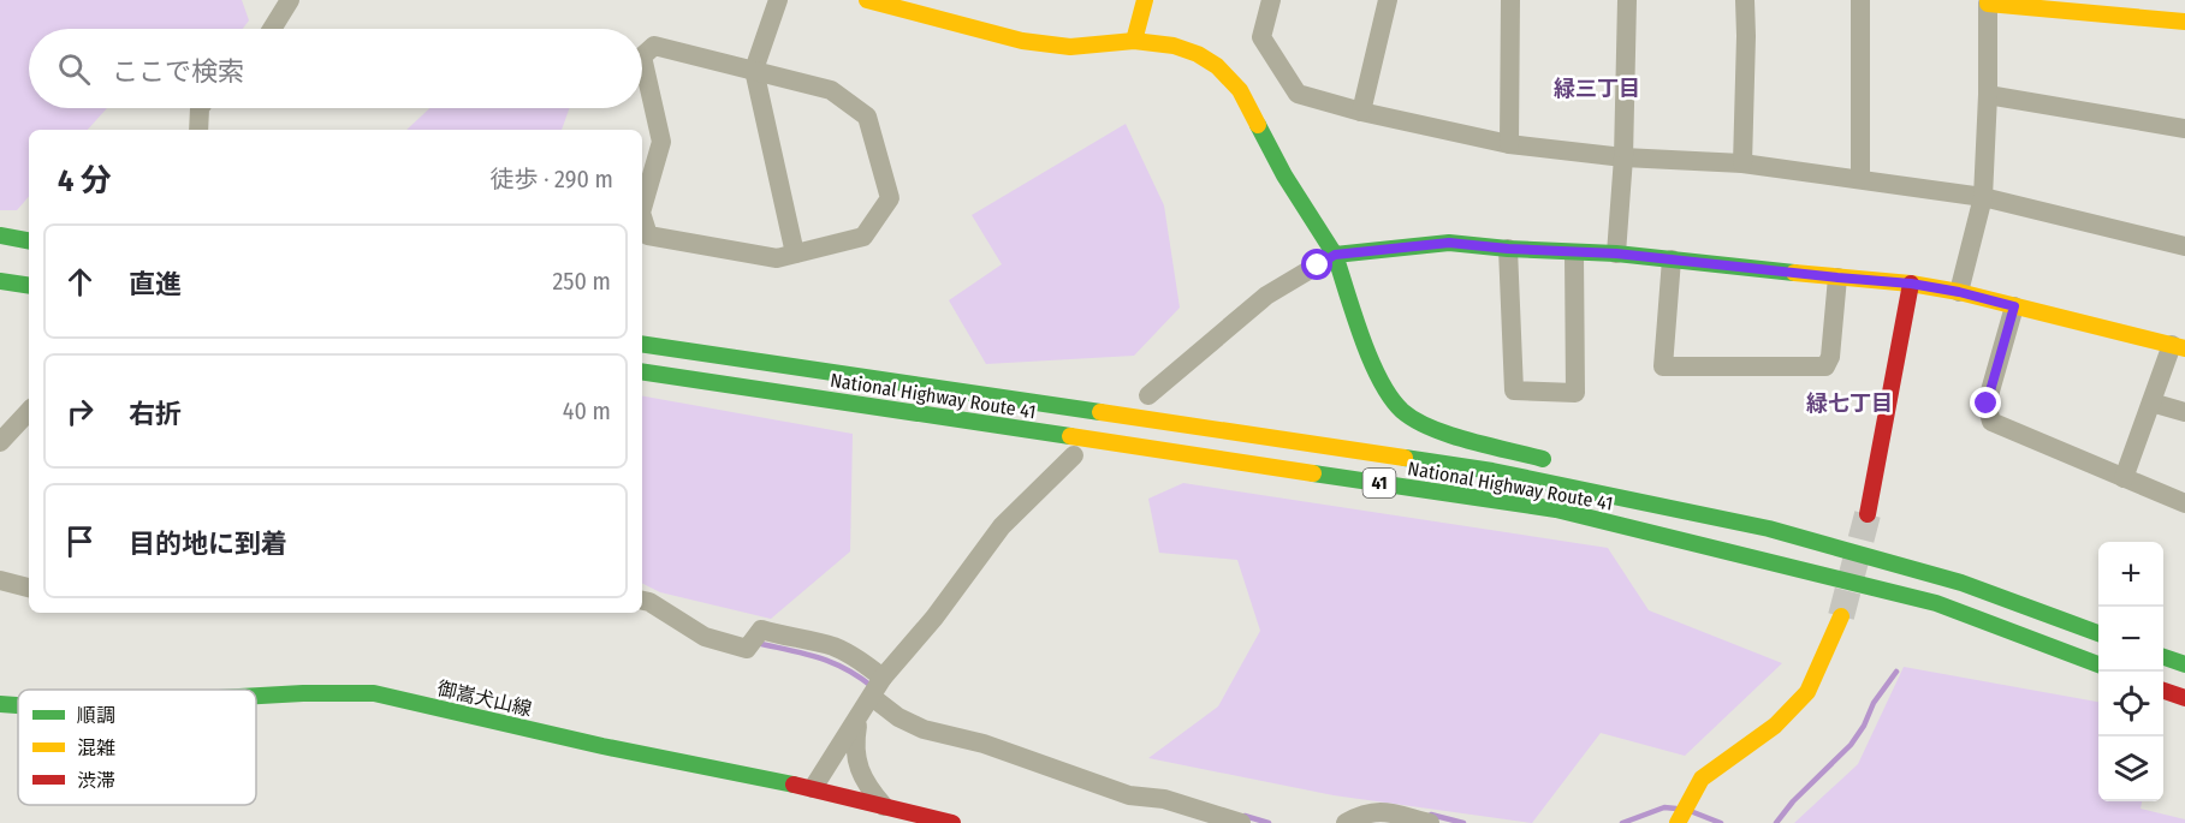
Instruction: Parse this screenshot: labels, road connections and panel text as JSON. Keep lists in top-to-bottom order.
{
  "streets": {
    "main road": ["National Highway Route 41", "41", "御嵩犬山線"]
  },
  "districts": ["緑三丁目", "緑七丁目"],
  "legend": ["順調", "混雑", "渋滞"],
  "page": {
    "search": "ここで検索",
    "heading": ["4 分", "徒歩 · 290 m"],
    "list": [
      ["直進", "250 m"],
      ["右折", "40 m"],
      "目的地に到着"
    ],
    "map_buttons": ["+", "−"]
  }
}
